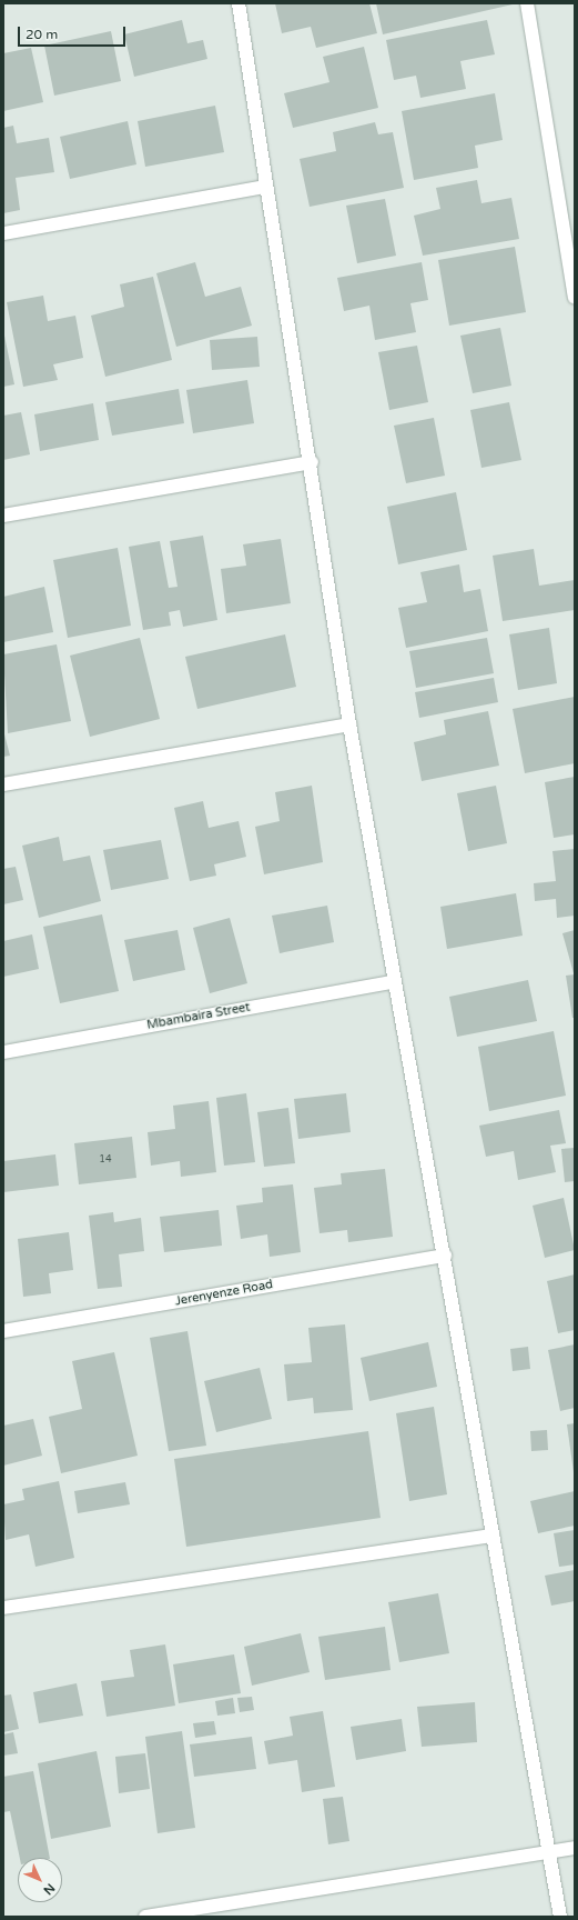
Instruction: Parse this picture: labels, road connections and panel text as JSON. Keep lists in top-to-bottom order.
{
  "streets": {
    "street": ["Mbambaira Street", "Jerenyenze Road"]
  },
  "house_numbers": ["14"],
  "scale_bar": "20 m",
  "north": "bottom right"
}
